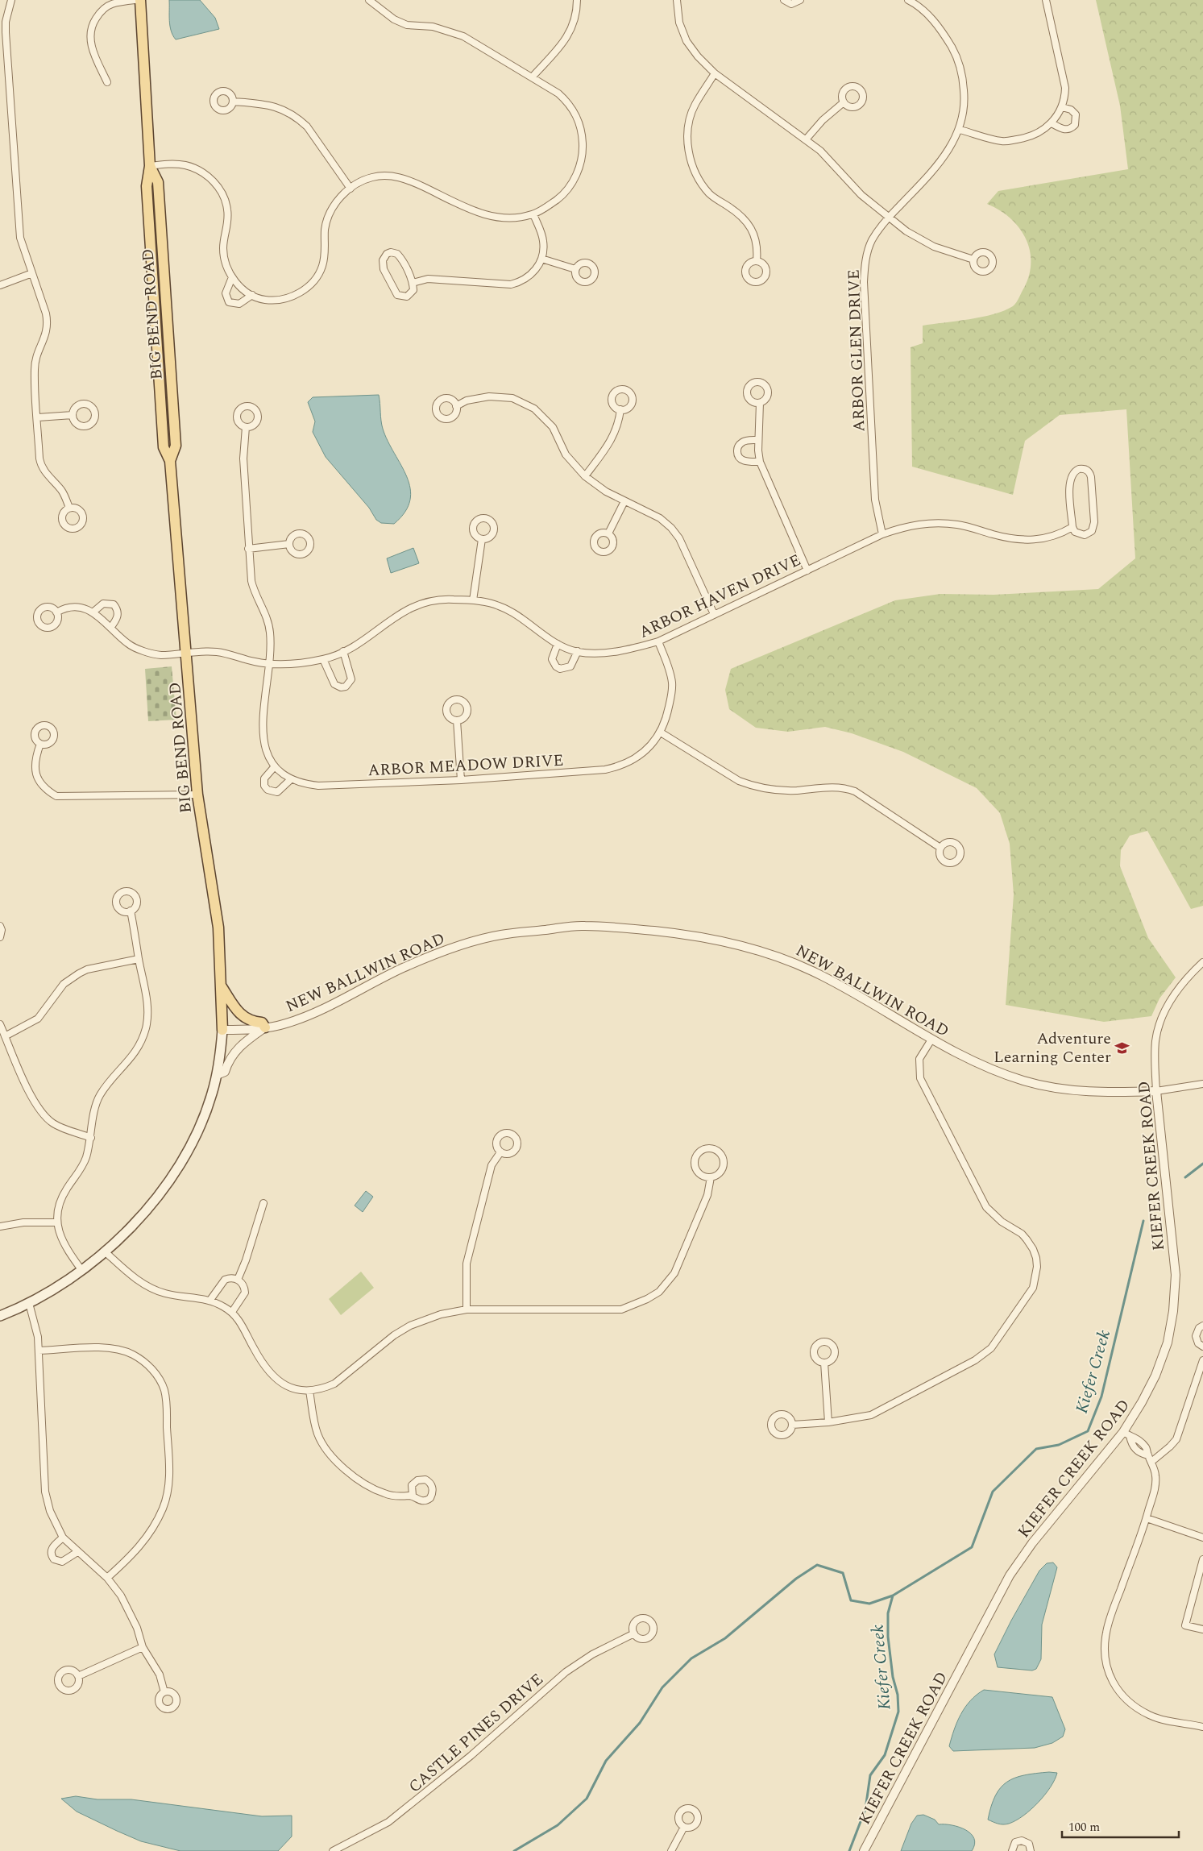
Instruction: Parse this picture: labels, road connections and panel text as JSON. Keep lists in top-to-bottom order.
{
  "streets": {
    "main road": ["BIG BEND ROAD"],
    "street": [
      "ARBOR GLEN DRIVE",
      "ARBOR HAVEN DRIVE",
      "ARBOR MEADOW DRIVE",
      "NEW BALLWIN ROAD",
      "KIEFER CREEK ROAD",
      "CASTLE PINES DRIVE"
    ]
  },
  "crossings": [
    ["BIG BEND ROAD", "ARBOR HAVEN DRIVE"],
    ["BIG BEND ROAD", "NEW BALLWIN ROAD"],
    ["ARBOR GLEN DRIVE", "ARBOR HAVEN DRIVE"],
    ["ARBOR HAVEN DRIVE", "ARBOR MEADOW DRIVE"],
    ["NEW BALLWIN ROAD", "KIEFER CREEK ROAD"]
  ],
  "water": ["Kiefer Creek"],
  "places": {
    "school or university": ["Adventure Learning Center"]
  },
  "scale_bar": "100 m"
}
